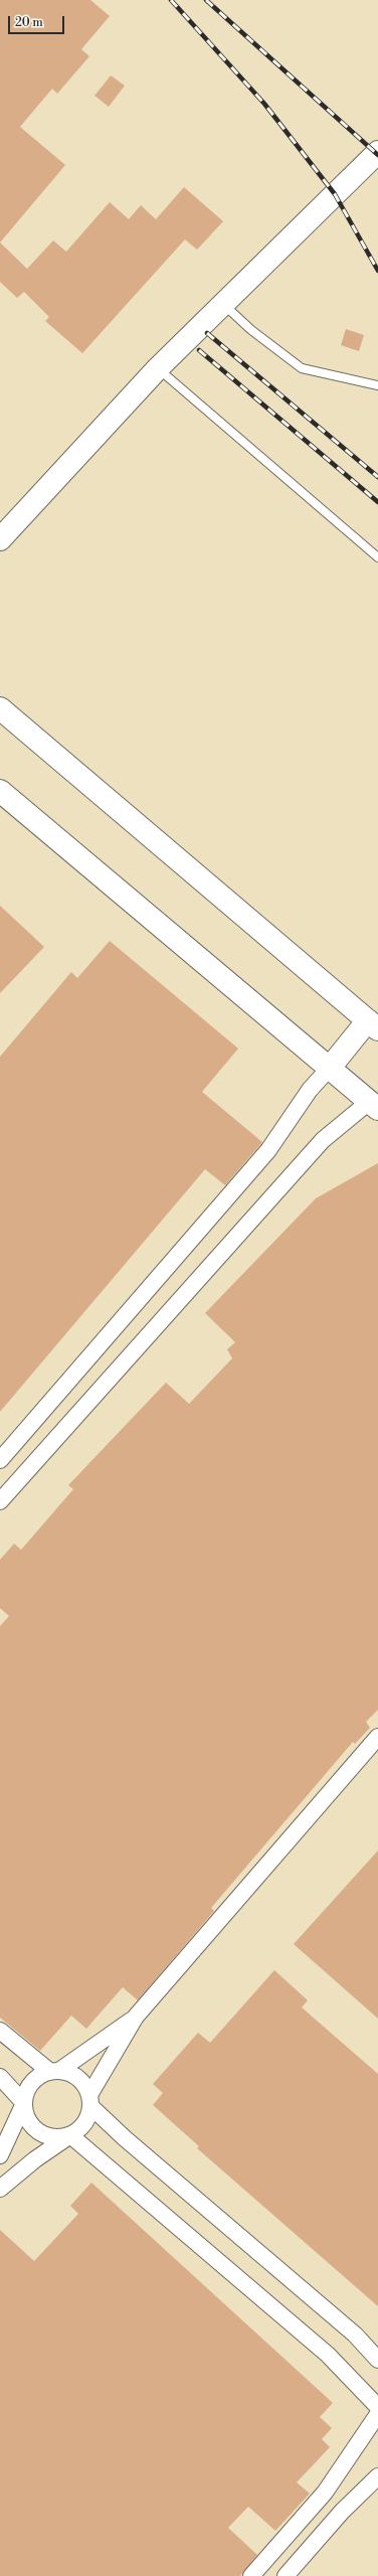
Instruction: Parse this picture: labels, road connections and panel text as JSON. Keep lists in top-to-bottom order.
{
  "scale_bar": "20 m"
}
